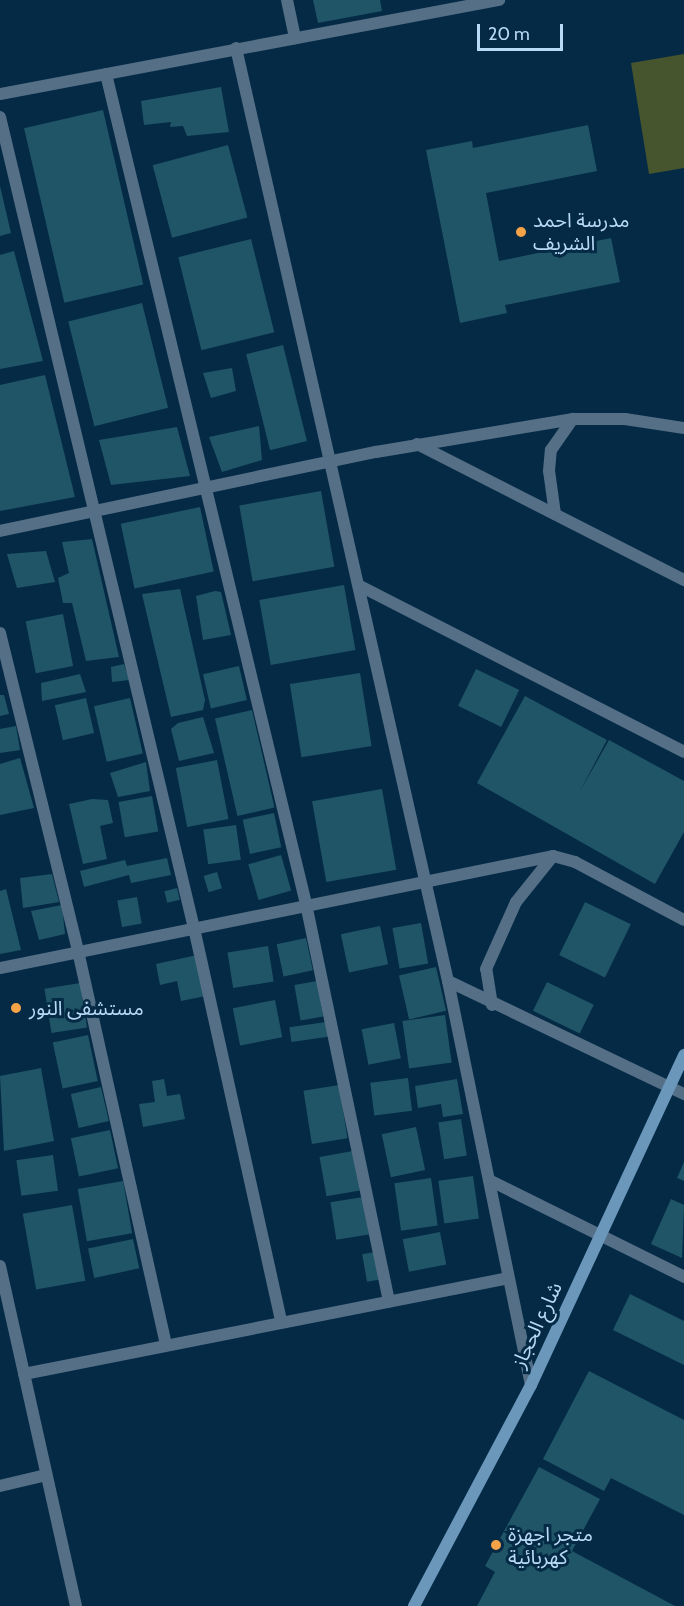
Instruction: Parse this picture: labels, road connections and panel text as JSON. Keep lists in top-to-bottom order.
{
  "streets": {
    "main road": ["شارع الحجاز"]
  },
  "places": ["مدرسة احمد الشريف", "مستشفى النور", "متجر اجهزة كهربائية"],
  "scale_bar": "20 m"
}
